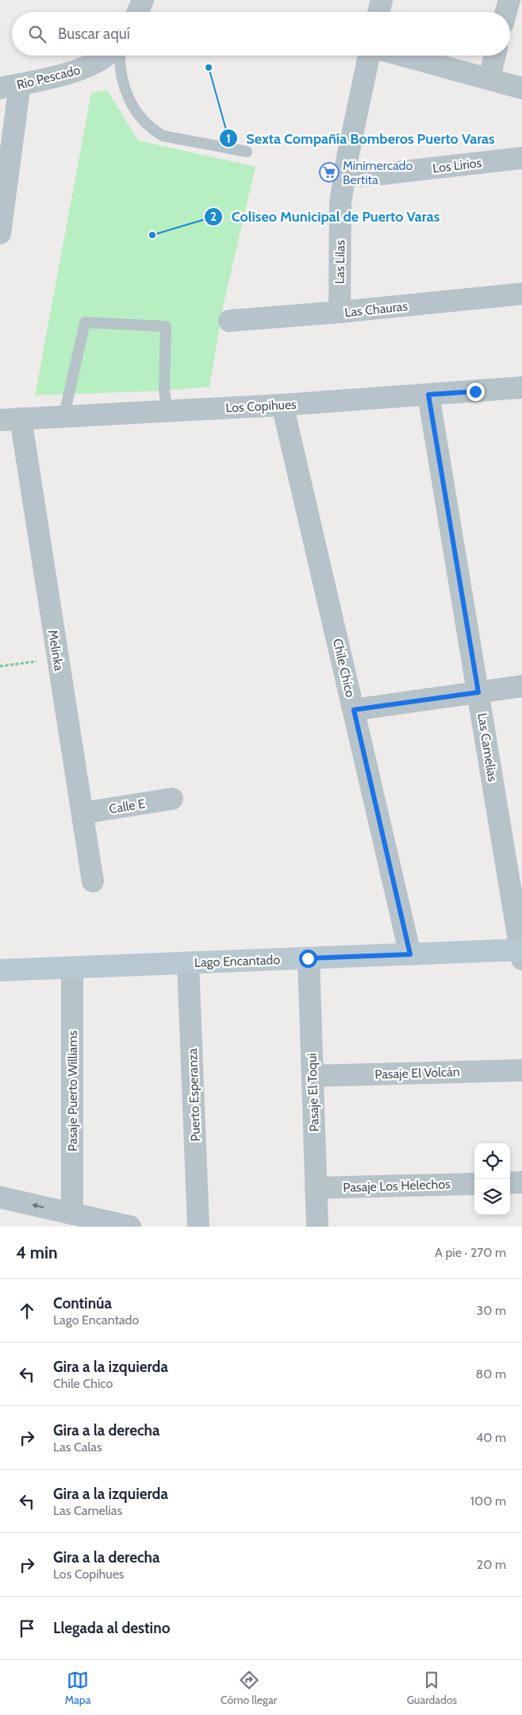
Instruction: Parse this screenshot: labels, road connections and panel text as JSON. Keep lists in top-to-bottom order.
{
  "streets": {
    "street": [
      "Río Pescado",
      "Los Lirios",
      "Las Lilas",
      "Las Chauras",
      "Los Copihues",
      "Melinka",
      "Chile Chico",
      "Las Camelias",
      "Calle E",
      "Lago Encantado",
      "Pasaje El Volcán",
      "Pasaje Puerto Williams",
      "Pasaje El Toqui",
      "Puerto Esperanza",
      "Pasaje Los Helechos"
    ]
  },
  "crossings": [
    ["Los Lirios", "Las Lilas"],
    ["Las Lilas", "Las Chauras"],
    ["Los Copihues", "Melinka"],
    ["Los Copihues", "Chile Chico"],
    ["Los Copihues", "Las Camelias"],
    ["Melinka", "Calle E"],
    ["Chile Chico", "Lago Encantado"],
    ["Las Camelias", "Lago Encantado"],
    ["Lago Encantado", "Pasaje Puerto Williams"],
    ["Lago Encantado", "Pasaje El Toqui"],
    ["Lago Encantado", "Puerto Esperanza"],
    ["Pasaje El Volcán", "Pasaje El Toqui"],
    ["Pasaje El Toqui", "Pasaje Los Helechos"]
  ],
  "places": {
    "other": ["Sexta Compañía Bomberos Puerto Varas", "Coliseo Municipal de Puerto Varas"],
    "supermarket": ["Minimercado Bertita"]
  },
  "page": {
    "search": "Buscar aquí",
    "heading": ["4 min", "A pie · 270 m"],
    "list": [
      ["Continúa", "Lago Encantado", "30 m"],
      ["Gira a la izquierda", "Chile Chico", "80 m"],
      ["Gira a la derecha", "Las Calas", "40 m"],
      ["Gira a la izquierda", "Las Camelias", "100 m"],
      ["Gira a la derecha", "Los Copihues", "20 m"],
      "Llegada al destino"
    ],
    "nav": ["Mapa", "Cómo llegar", "Guardados"]
  }
}
